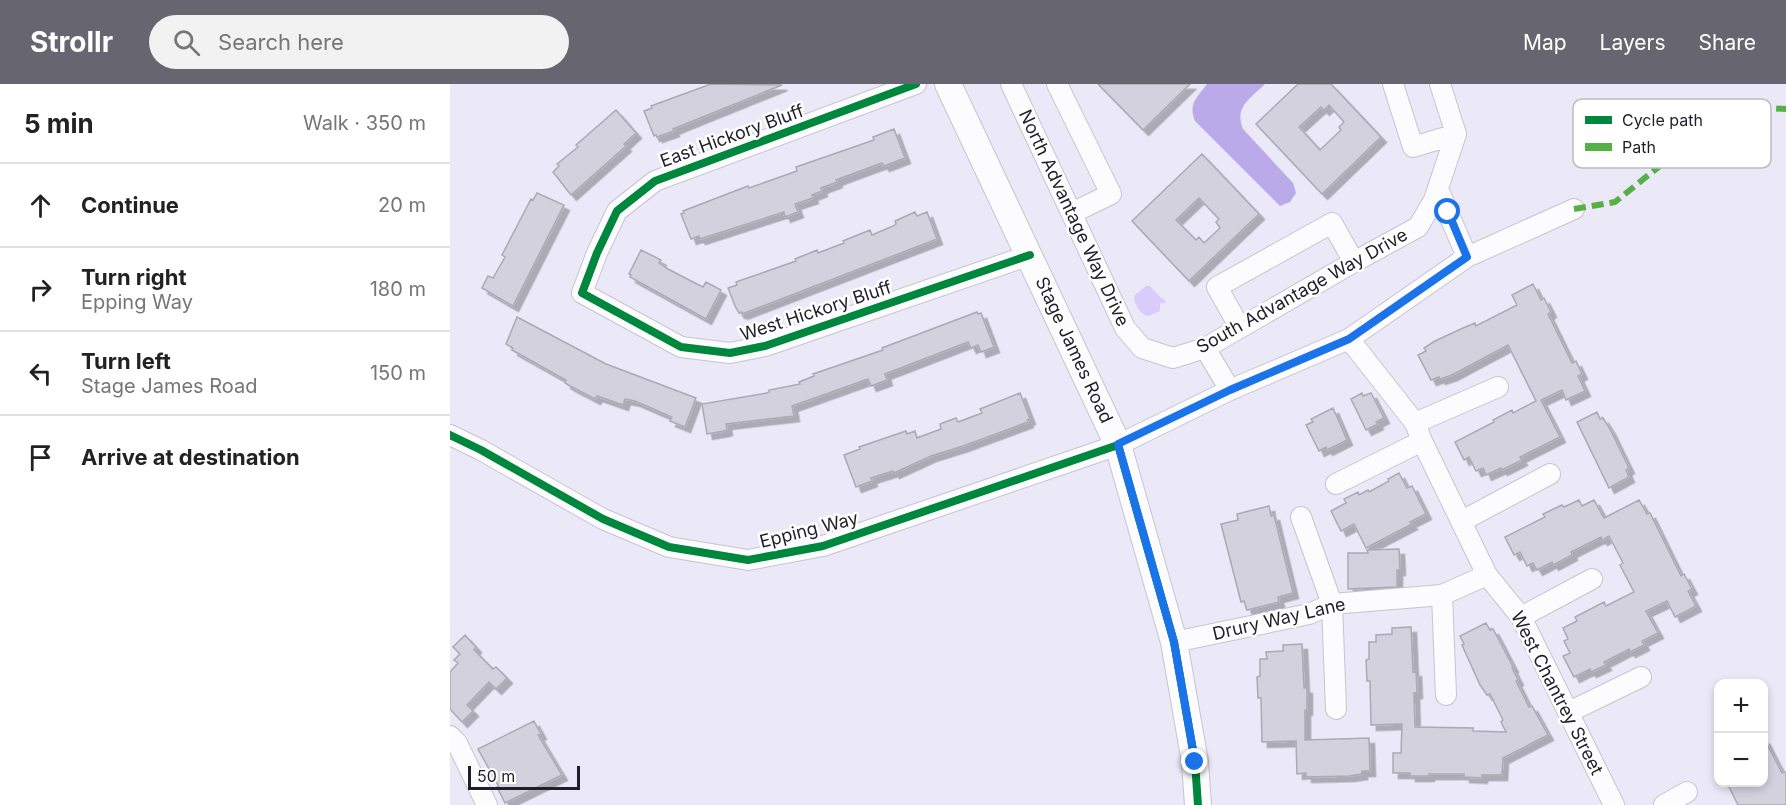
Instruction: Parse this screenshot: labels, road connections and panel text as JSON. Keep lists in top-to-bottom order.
{
  "streets": {
    "main road": ["Stage James Road"],
    "street": [
      "East Hickory Bluff",
      "North Advantage Way Drive",
      "South Advantage Way Drive",
      "West Hickory Bluff",
      "Epping Way",
      "Drury Way Lane",
      "West Chantrey Street"
    ]
  },
  "crossings": [
    ["East Hickory Bluff", "West Hickory Bluff"],
    ["North Advantage Way Drive", "South Advantage Way Drive"],
    ["West Hickory Bluff", "Stage James Road"],
    ["Stage James Road", "Epping Way"],
    ["Stage James Road", "Drury Way Lane"],
    ["Epping Way", "West Chantrey Street"],
    ["Drury Way Lane", "West Chantrey Street"]
  ],
  "legend": ["Cycle path", "Path"],
  "scale_bar": "50 m",
  "page": {
    "header": "Strollr",
    "search": "Search here",
    "nav": ["Map", "Layers", "Share"],
    "heading": ["5 min", "Walk · 350 m"],
    "list": [
      ["Continue", "20 m"],
      ["Turn right", "Epping Way", "180 m"],
      ["Turn left", "Stage James Road", "150 m"],
      "Arrive at destination"
    ],
    "map_buttons": ["+", "−"],
    "scale": "50 m"
  }
}
